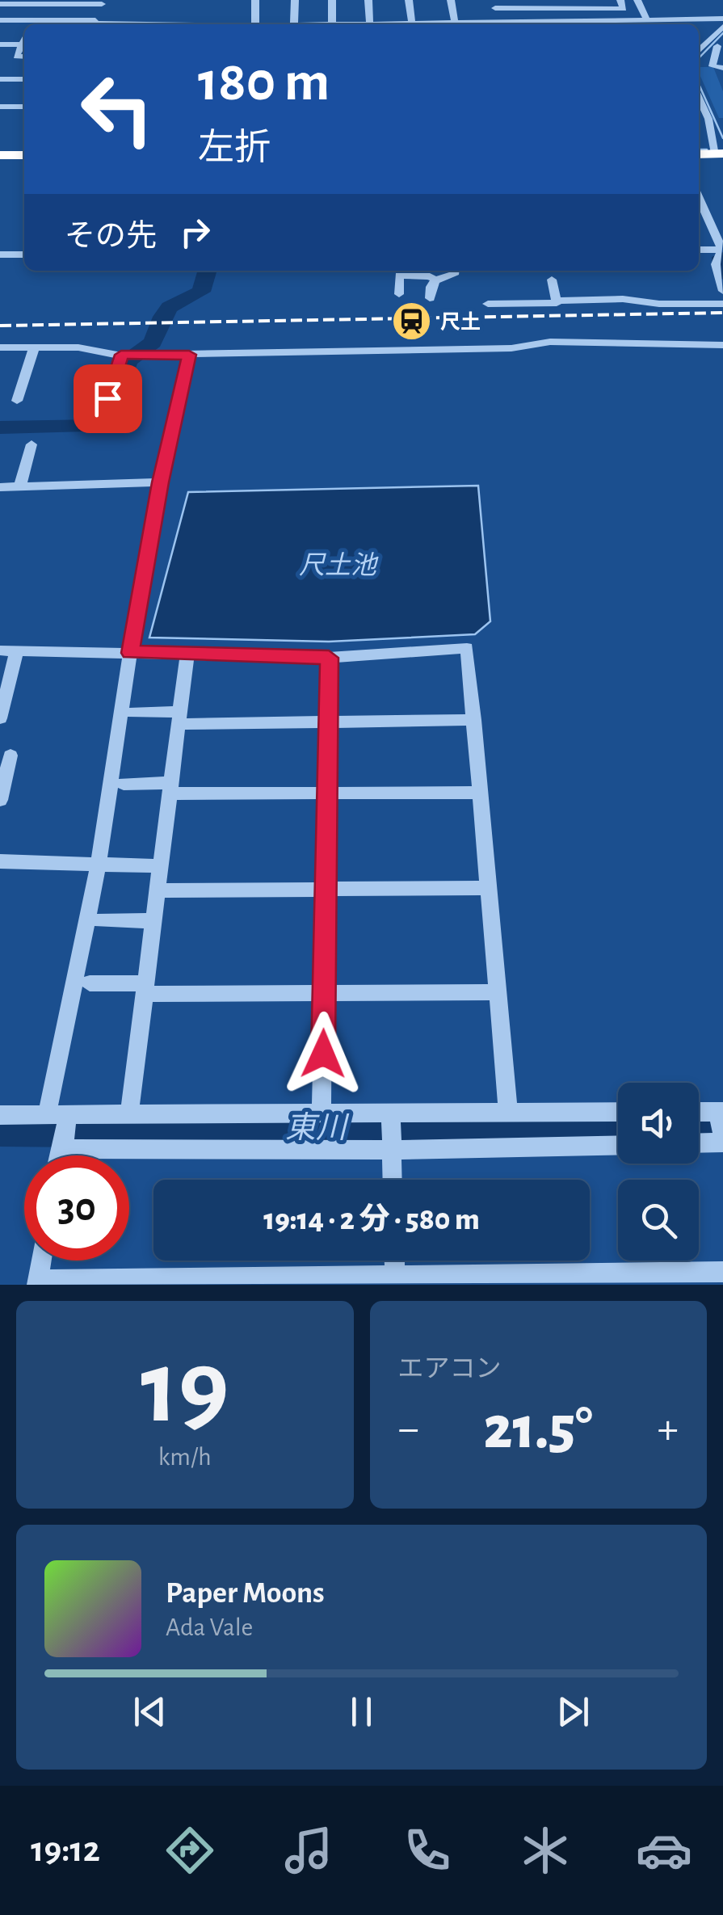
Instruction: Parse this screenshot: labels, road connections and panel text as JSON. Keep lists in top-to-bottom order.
{
  "water": ["尺土池", "東川"],
  "places": {
    "station": ["尺土"]
  },
  "page": {
    "turn": ["180 m", "左折"],
    "then": "その先",
    "limit": "30",
    "trip": "19:14 · 2 分 · 580 m",
    "tile": [
      ["19", "km/h"],
      "エアコン"
    ],
    "heat": ["−", "21.5°", "+"],
    "song": ["Paper Moons", "Ada Vale"],
    "tabs": "19:12"
  }
}
